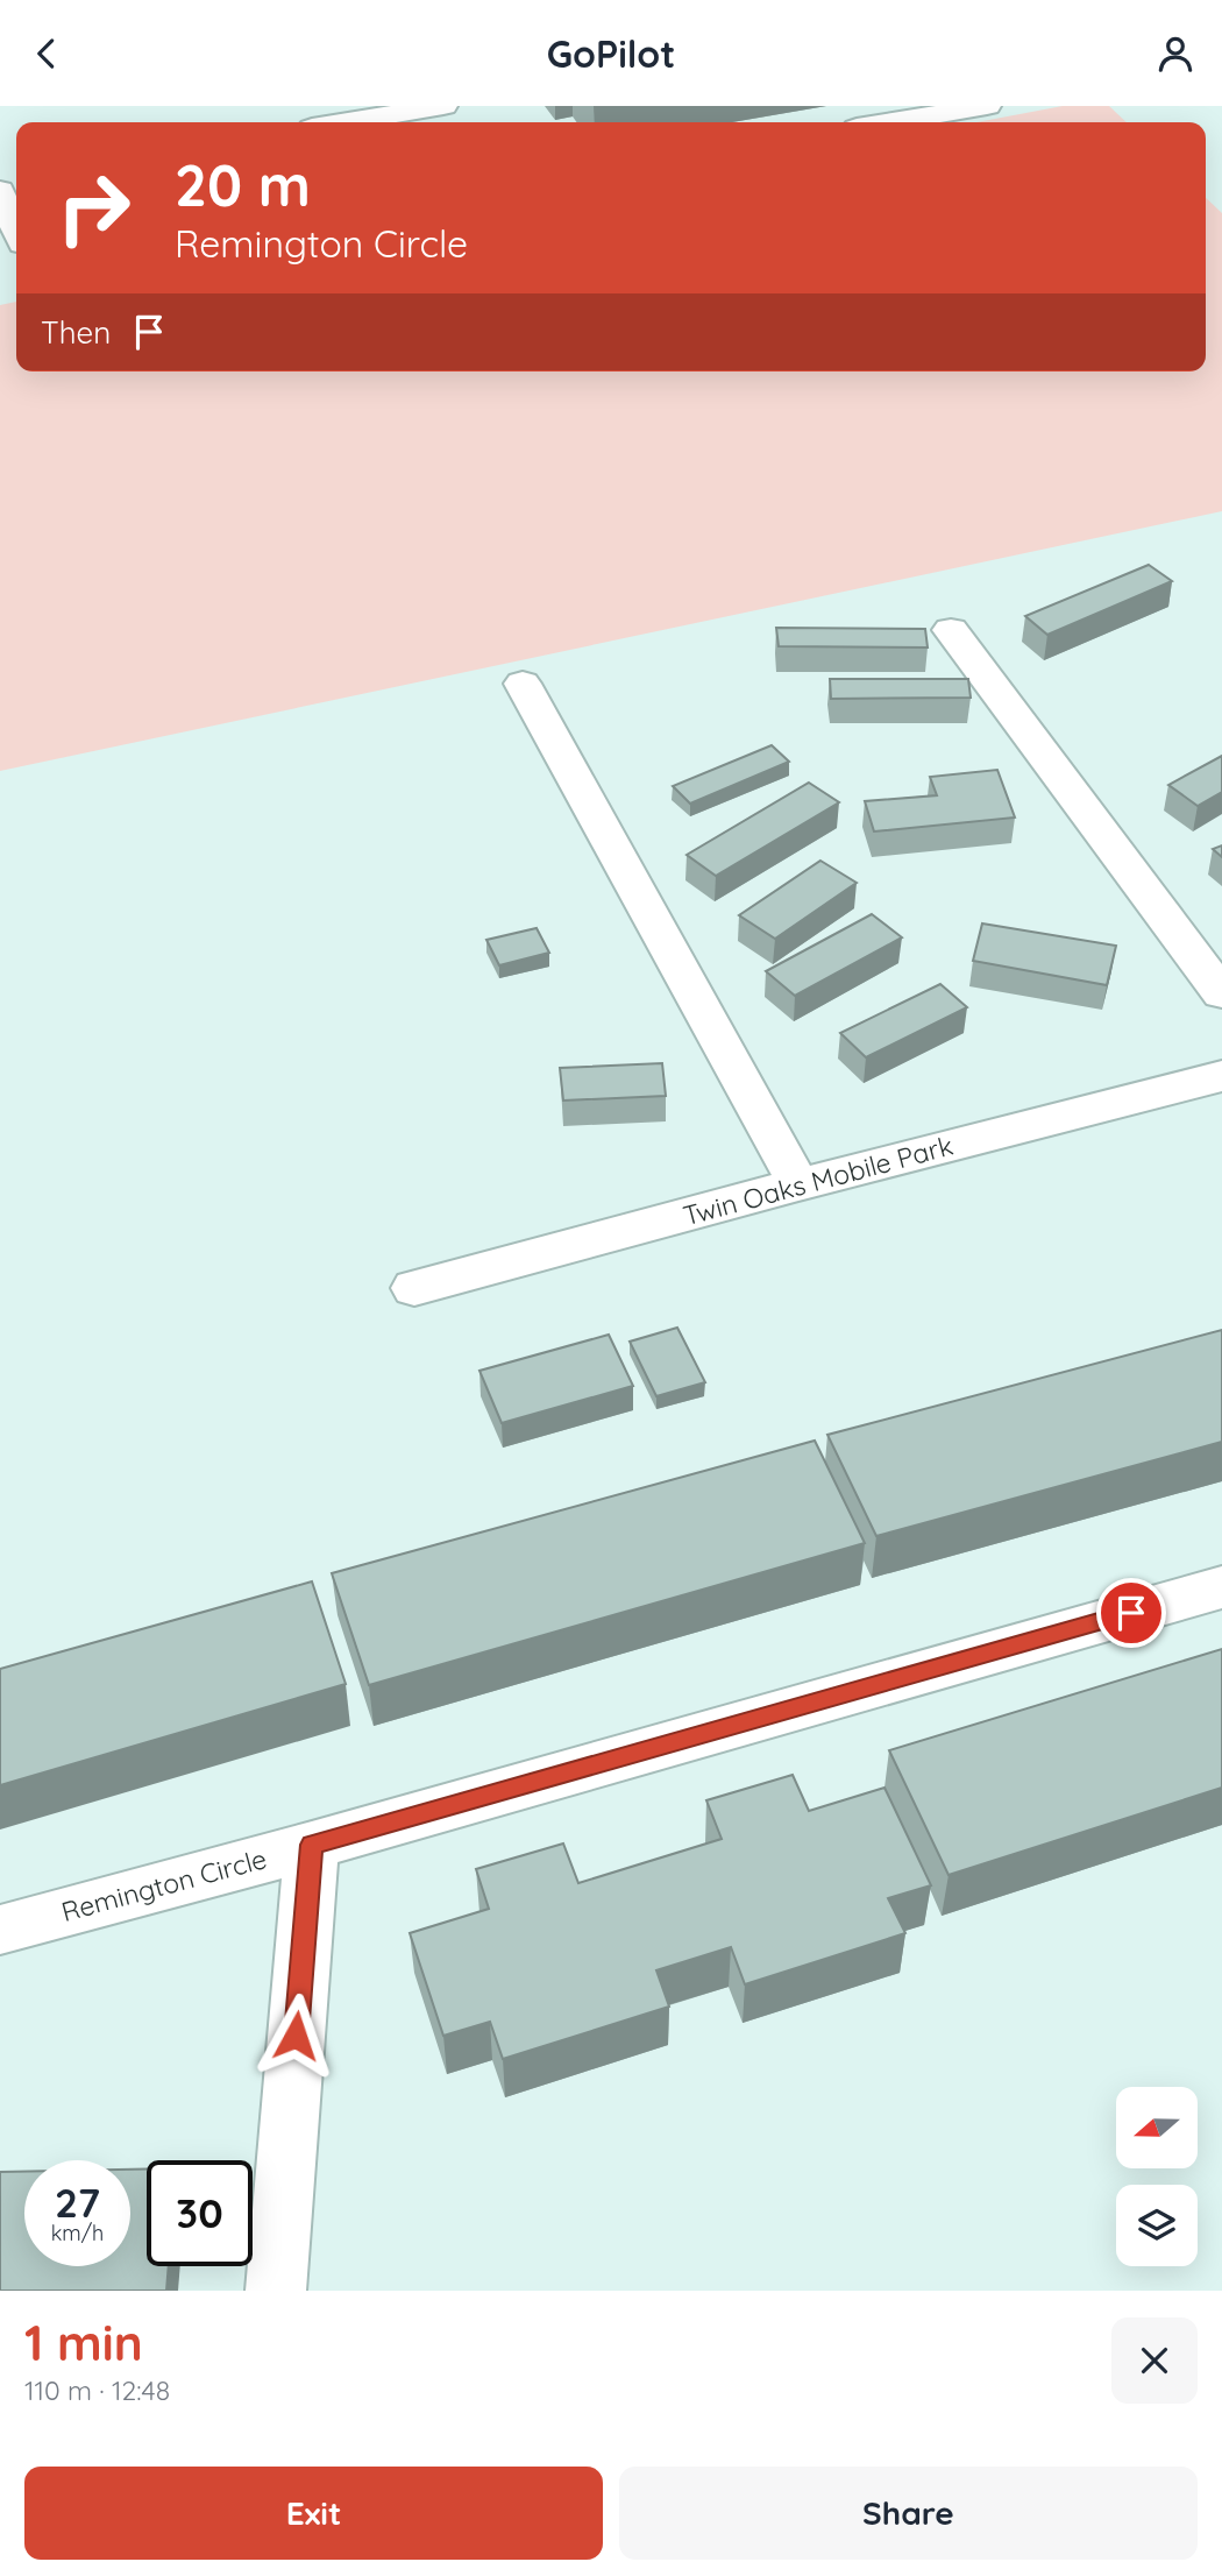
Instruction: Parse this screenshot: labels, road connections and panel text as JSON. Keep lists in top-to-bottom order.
{
  "streets": {
    "street": ["Twin Oaks Mobile Park", "Remington Circle"]
  },
  "north": "left",
  "page": {
    "header": "GoPilot",
    "turn": ["20 m", "Remington Circle"],
    "then": "Then",
    "speed": "27 km/h",
    "limit": "30",
    "heading": ["1 min", "110 m · 12:48"],
    "buttons": ["Exit", "Share"]
  }
}
